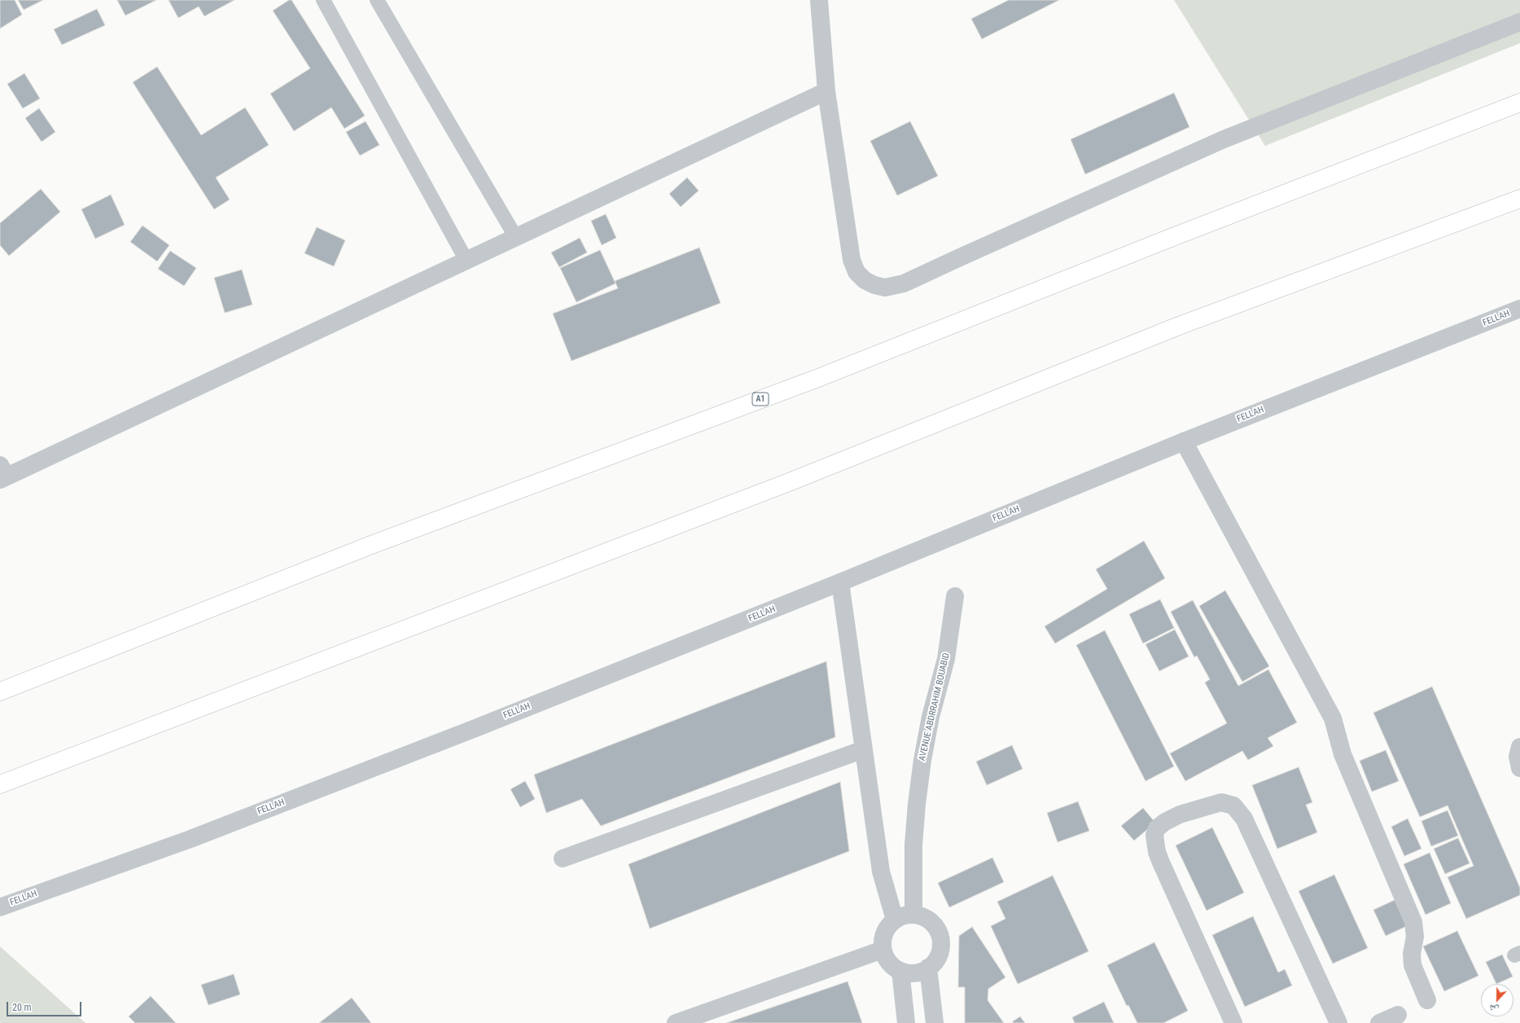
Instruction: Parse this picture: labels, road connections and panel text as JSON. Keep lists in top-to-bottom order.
{
  "streets": {
    "highway": ["A1"],
    "street": ["FELLAH", "AVENUE ABDRRAHIM BOUABID"]
  },
  "scale_bar": "20 m",
  "north": "bottom"
}
